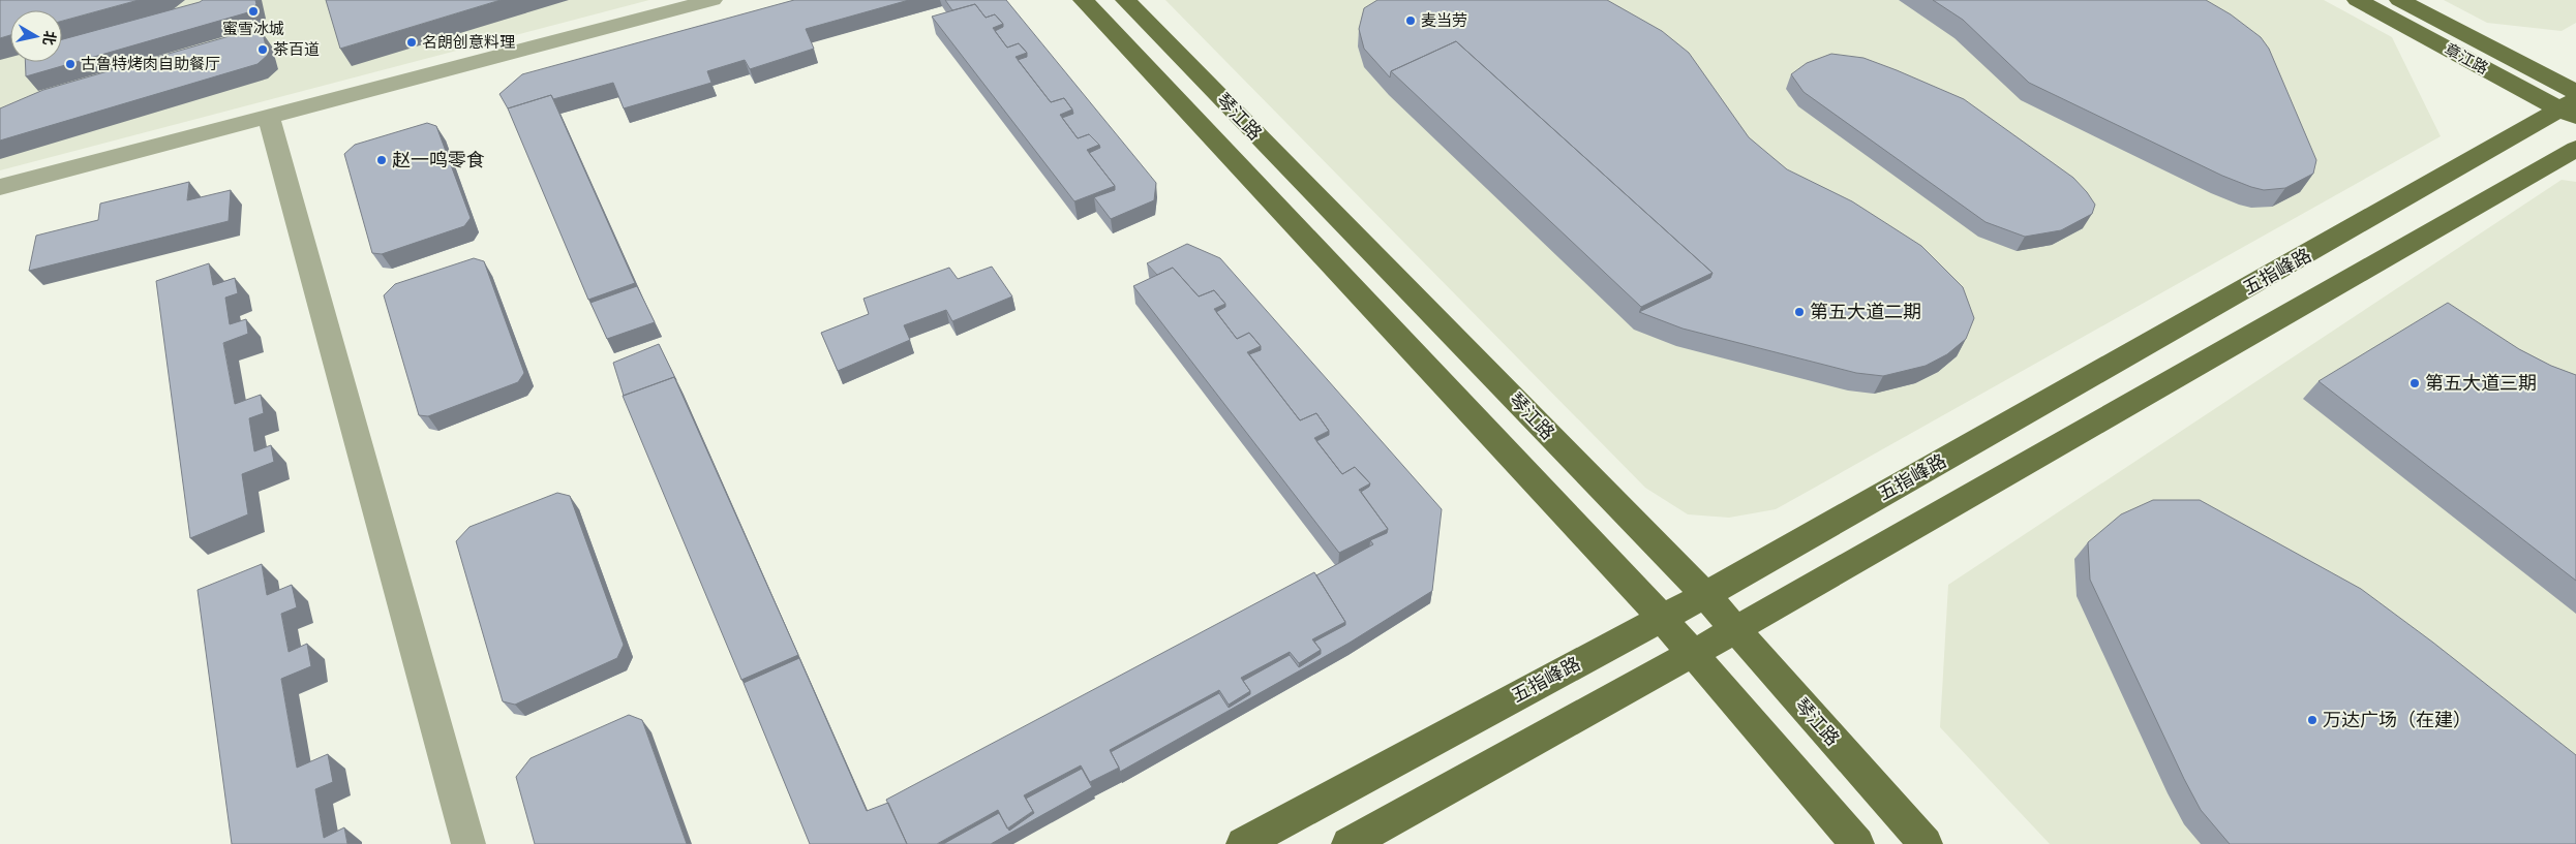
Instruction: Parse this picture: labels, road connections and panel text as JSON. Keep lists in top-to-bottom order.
{
  "streets": {
    "main road": ["章江路", "琴江路", "五指峰路"]
  },
  "crossings": [
    ["章江路", "五指峰路"],
    ["琴江路", "五指峰路"]
  ],
  "places": [
    "蜜雪冰城",
    "麦当劳",
    "名朗创意料理",
    "茶百道",
    "古鲁特烤肉自助餐厅",
    "赵一鸣零食",
    "第五大道二期",
    "第五大道三期",
    "万达广场（在建）"
  ],
  "north": "right"
}
